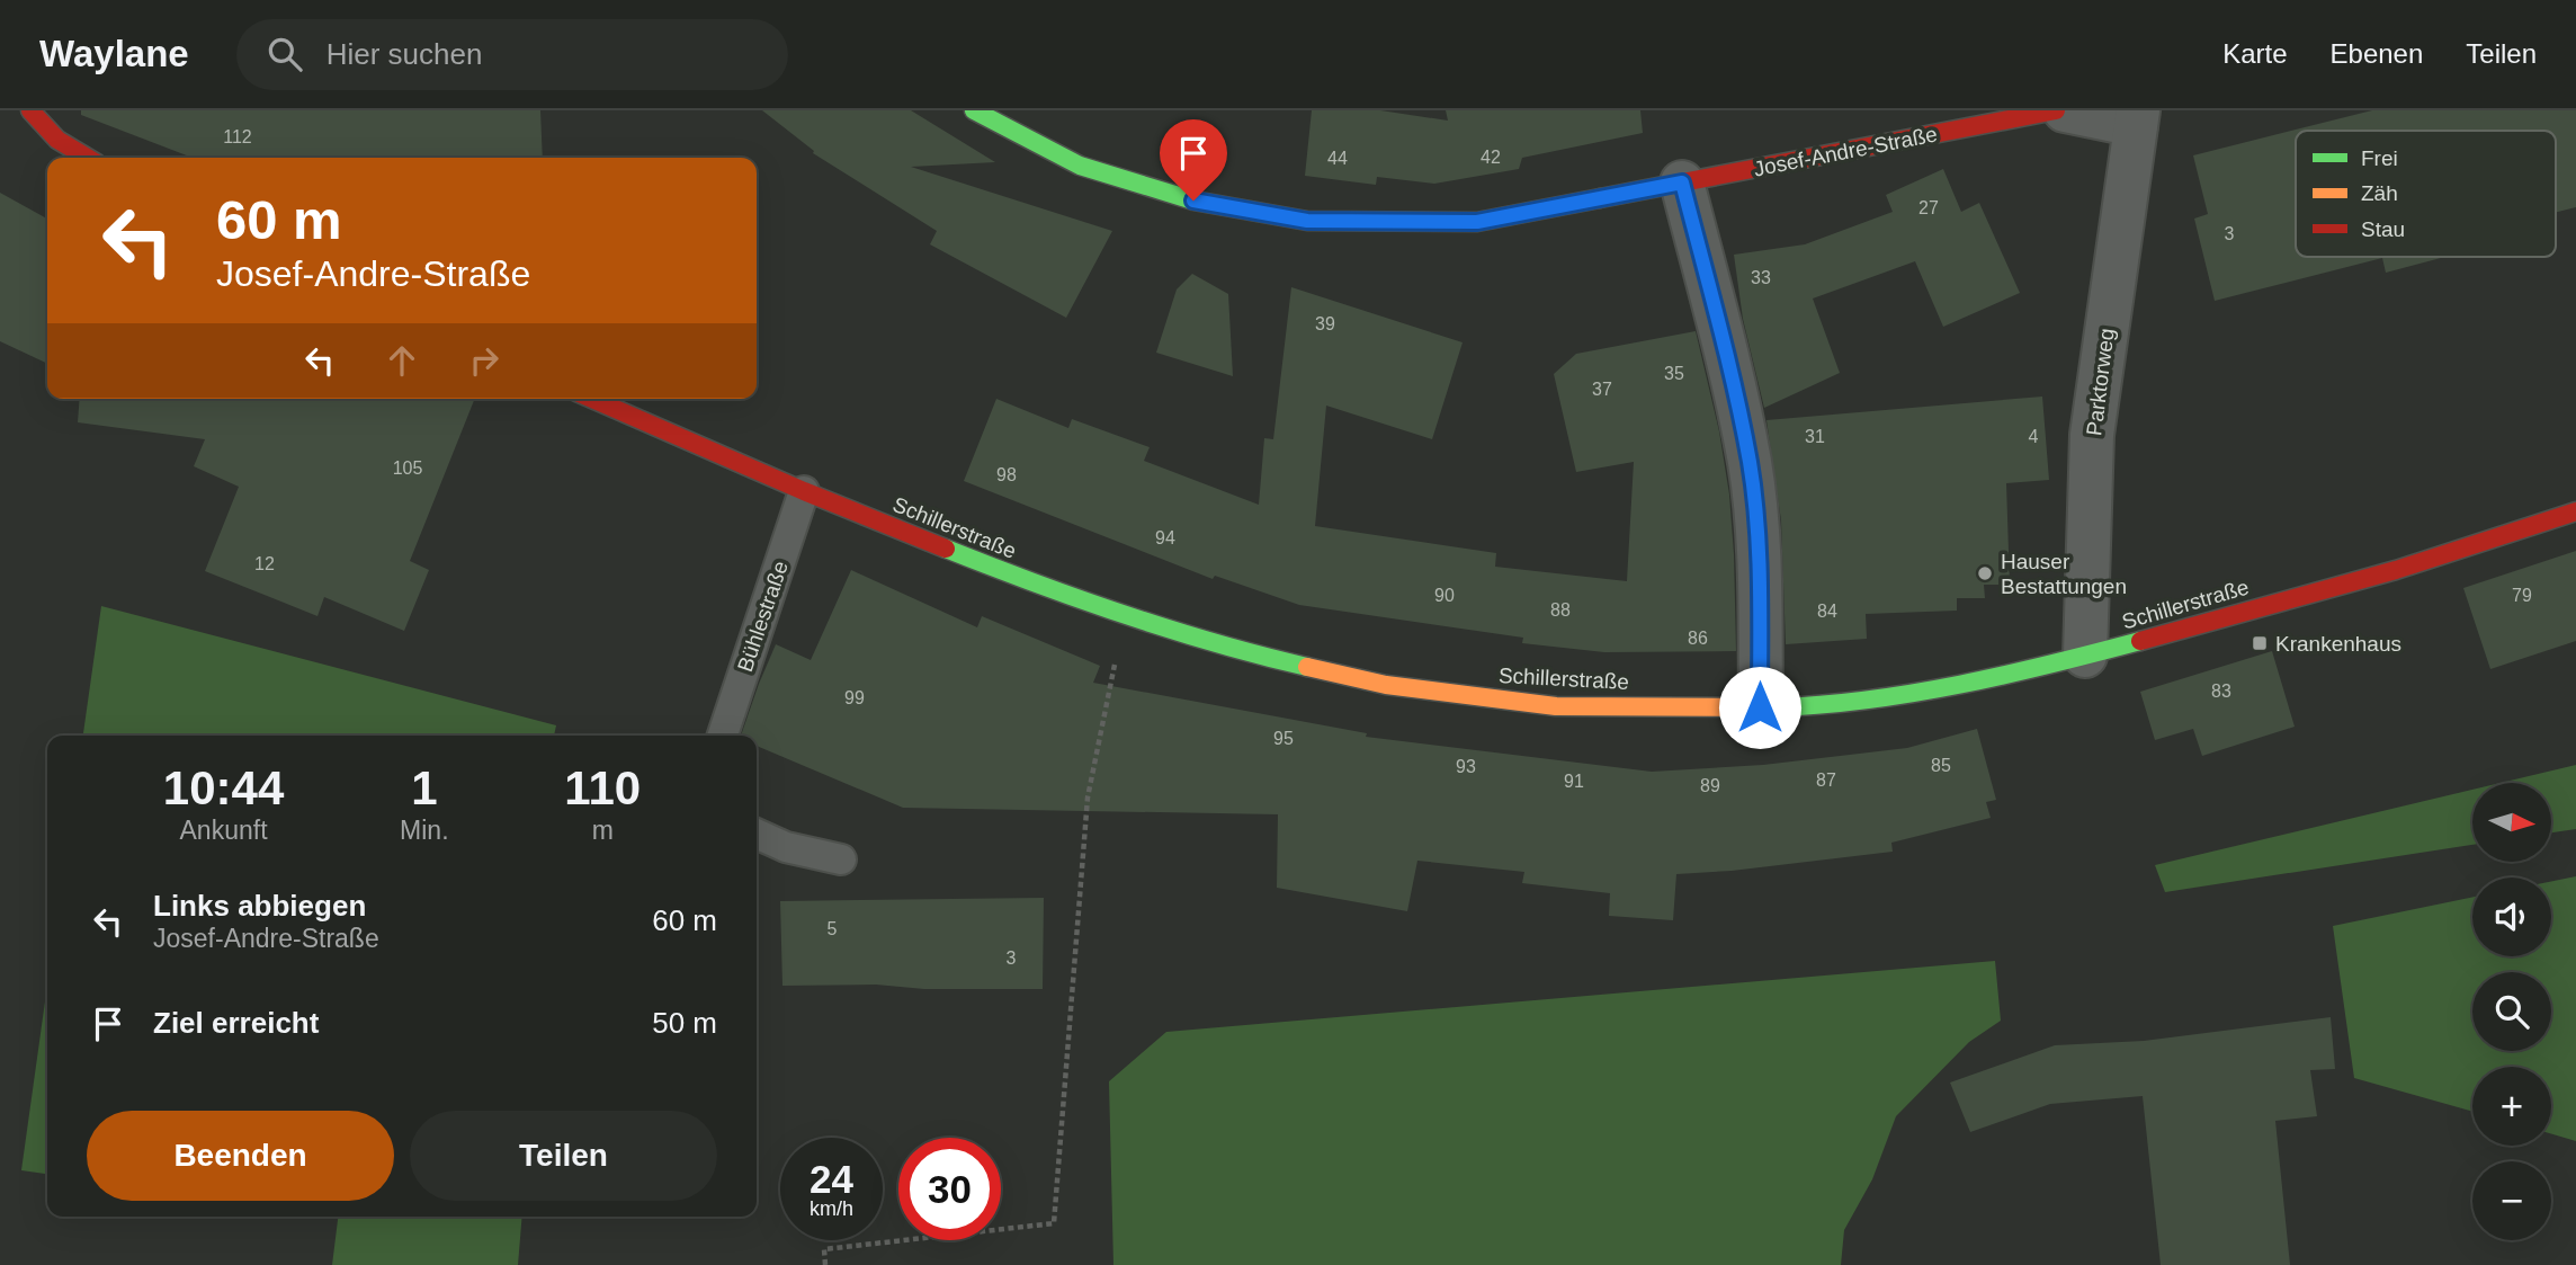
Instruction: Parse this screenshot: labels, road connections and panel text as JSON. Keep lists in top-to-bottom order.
{
  "streets": {
    "main road": ["Josef-Andre-Straße", "Schillerstraße"],
    "street": ["Parktorweg"],
    "lane": ["Bühlestraße"]
  },
  "crossings": [
    ["Parktorweg", "Schillerstraße"],
    ["Schillerstraße", "Bühlestraße"]
  ],
  "places": {
    "other": ["Hauser Bestattungen"],
    "transit": ["Krankenhaus"]
  },
  "house_numbers": [
    "112",
    "42",
    "44",
    "27",
    "3",
    "33",
    "39",
    "35",
    "37",
    "31",
    "4",
    "105",
    "98",
    "94",
    "12",
    "90",
    "79",
    "88",
    "84",
    "86",
    "83",
    "99",
    "95",
    "85",
    "93",
    "87",
    "91",
    "89",
    "5",
    "3"
  ],
  "legend": ["Frei", "Zäh", "Stau"],
  "north": "right",
  "page": {
    "header": "Waylane",
    "search": "Hier suchen",
    "nav": ["Karte", "Ebenen", "Teilen"],
    "turn": ["60 m", "Josef-Andre-Straße"],
    "eta": [
      "10:44",
      "Ankunft",
      "1",
      "Min.",
      "110",
      "m"
    ],
    "map_buttons": ["+", "−"],
    "list": [
      {
        "name": "Links abbiegen",
        "note": "Josef-Andre-Straße",
        "value": "60 m"
      },
      {
        "name": "Ziel erreicht",
        "value": "50 m"
      }
    ],
    "buttons": ["Beenden", "Teilen"],
    "speed": "24 km/h",
    "limit": "30"
  }
}
